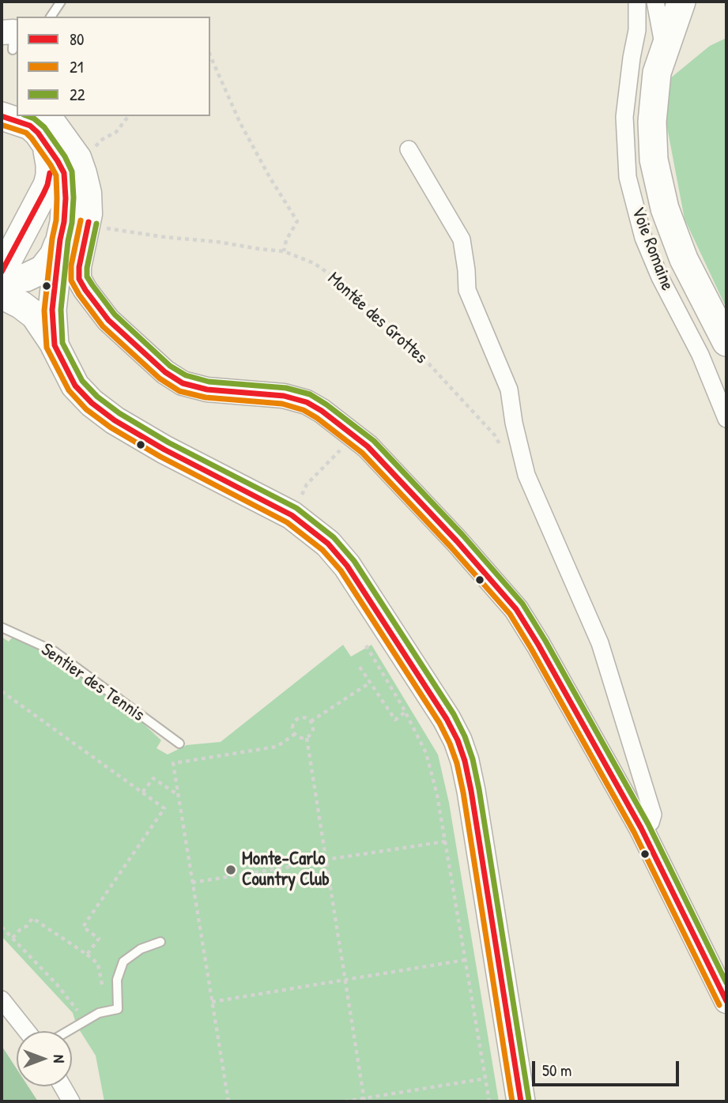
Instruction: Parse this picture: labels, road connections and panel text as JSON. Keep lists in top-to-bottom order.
{
  "streets": {
    "street": ["Voie Romaine"],
    "lane": ["Sentier des Tennis"],
    "path": ["Montée des Grottes"]
  },
  "places": ["Monte-Carlo Country Club"],
  "lines": ["transit line 80", "transit line 22", "transit line 21"],
  "legend": ["80", "21", "22"],
  "scale_bar": "50 m",
  "north": "right"
}
